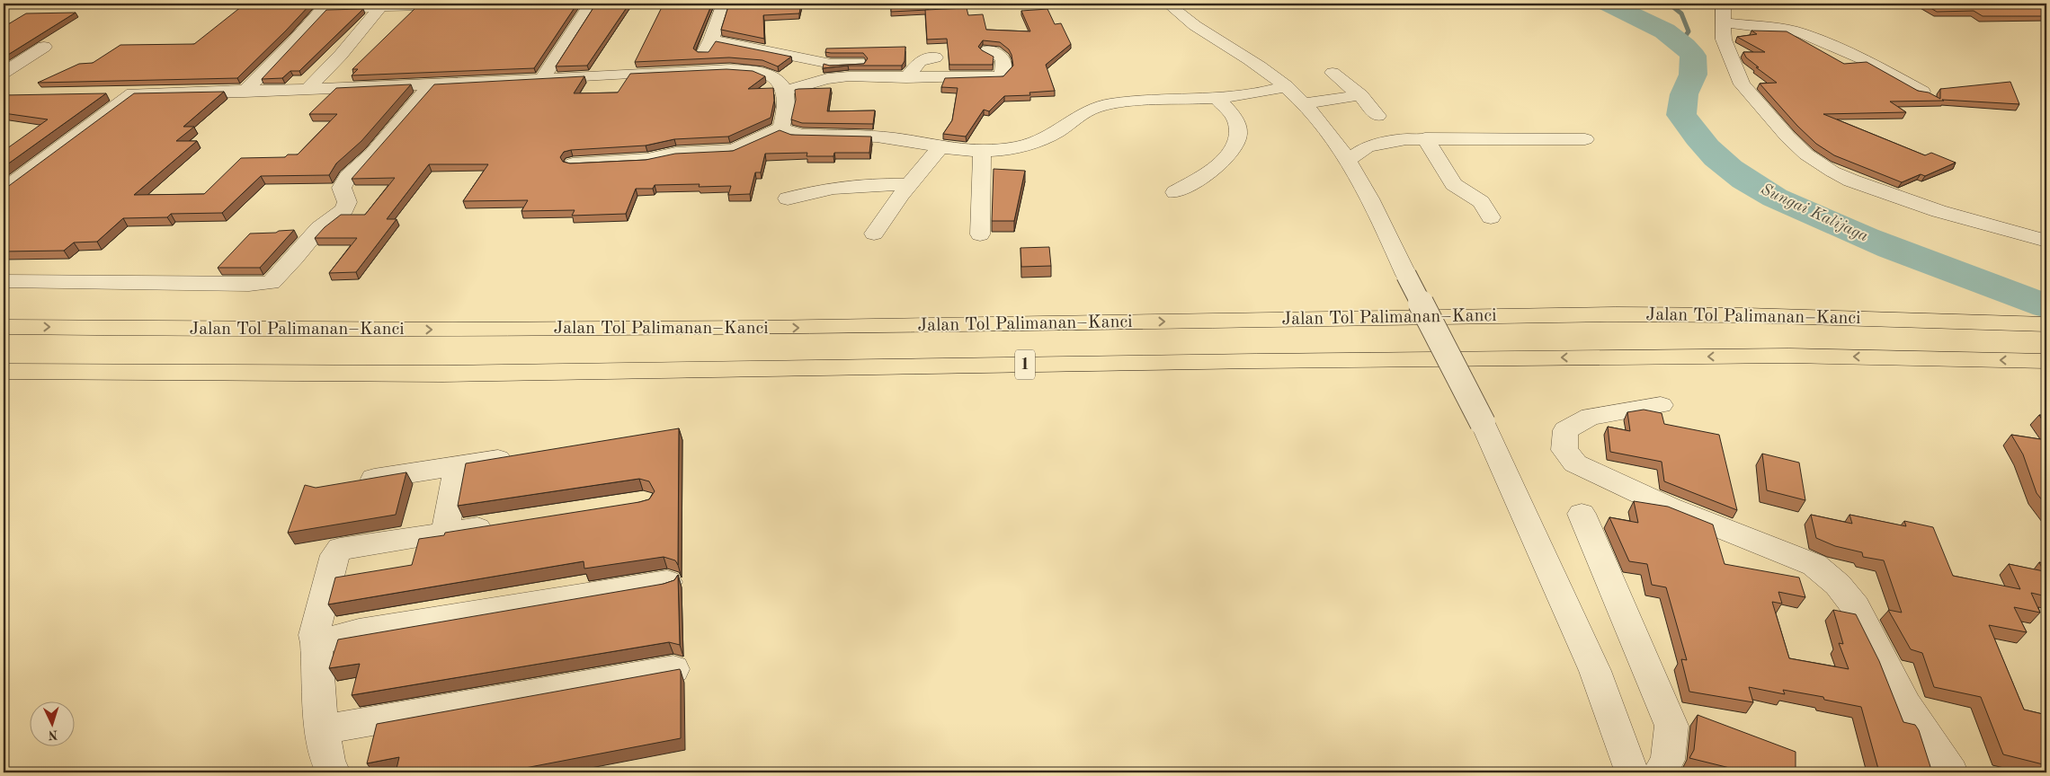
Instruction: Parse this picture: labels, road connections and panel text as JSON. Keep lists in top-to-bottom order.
{
  "streets": {
    "highway": ["Jalan Tol Palimanan–Kanci", "1"]
  },
  "water": ["Sungai Kalijaga"],
  "north": "bottom"
}
